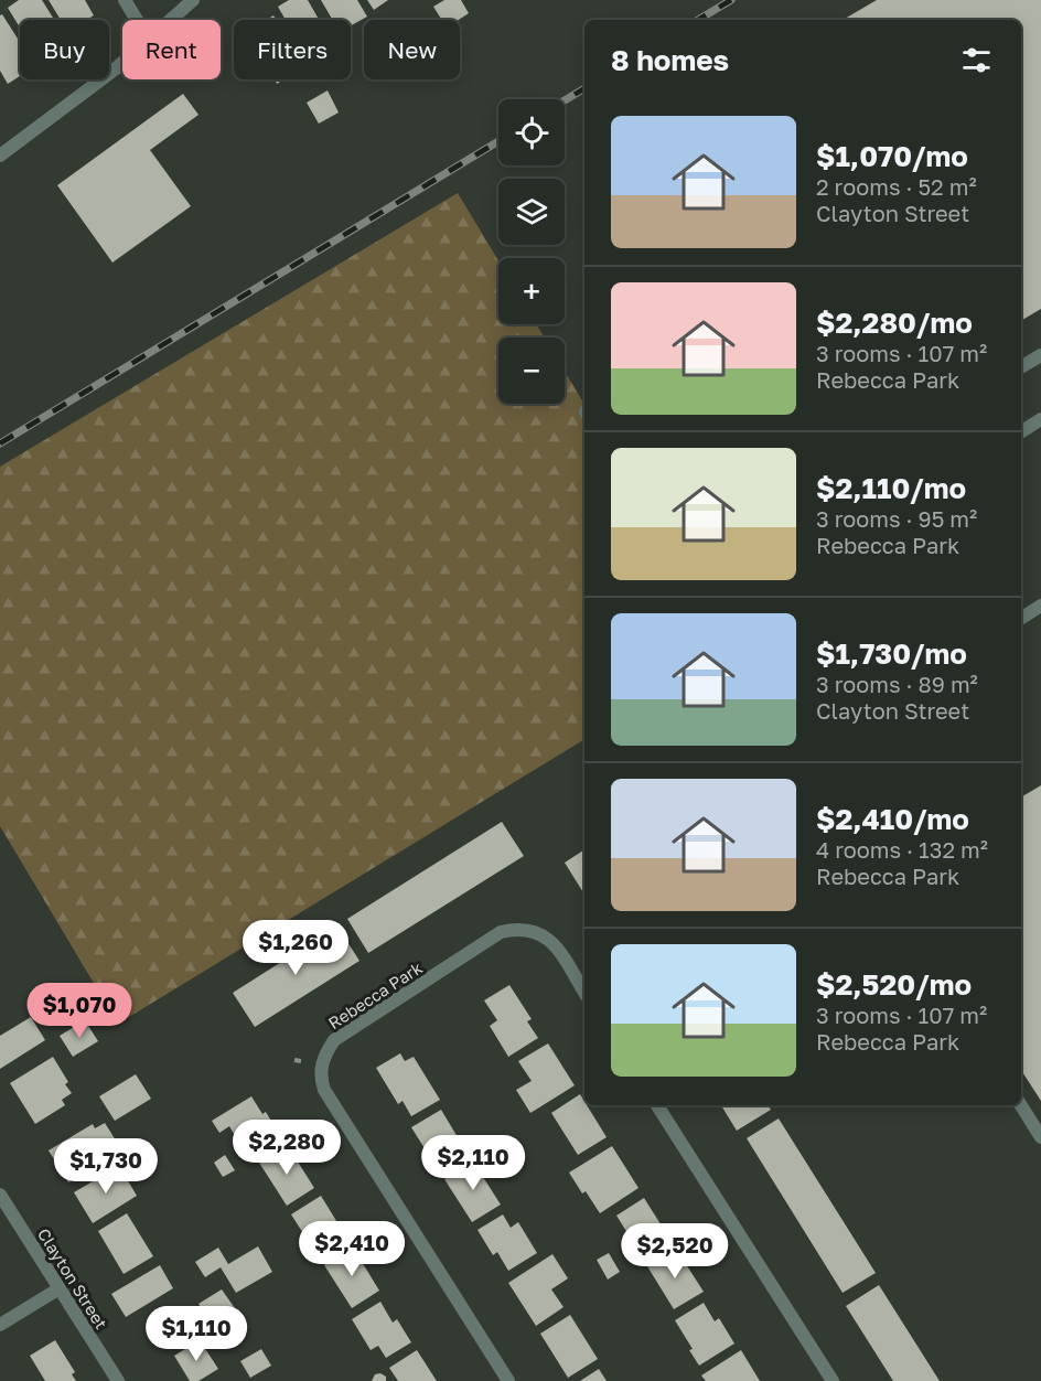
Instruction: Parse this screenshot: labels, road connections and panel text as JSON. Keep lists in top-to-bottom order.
{
  "streets": {
    "street": ["Rebecca Park", "Clayton Street"]
  },
  "page": {
    "chip": [
      "Buy",
      "Rent",
      "Filters",
      "New"
    ],
    "heading": "8 homes",
    "map_buttons": ["+", "−"],
    "list": [
      {
        "name": "$1,070/mo",
        "note": "2 rooms · 52 m² · Clayton Street"
      },
      {
        "name": "$2,280/mo",
        "note": "3 rooms · 107 m² · Rebecca Park"
      },
      {
        "name": "$2,110/mo",
        "note": "3 rooms · 95 m² · Rebecca Park"
      },
      {
        "name": "$1,730/mo",
        "note": "3 rooms · 89 m² · Clayton Street"
      },
      {
        "name": "$2,410/mo",
        "note": "4 rooms · 132 m² · Rebecca Park"
      },
      {
        "name": "$2,520/mo",
        "note": "3 rooms · 107 m² · Rebecca Park"
      }
    ],
    "price": [
      "$1,260",
      "$1,070",
      "$2,280",
      "$2,110",
      "$1,730",
      "$2,410",
      "$2,520",
      "$1,110"
    ]
  }
}
